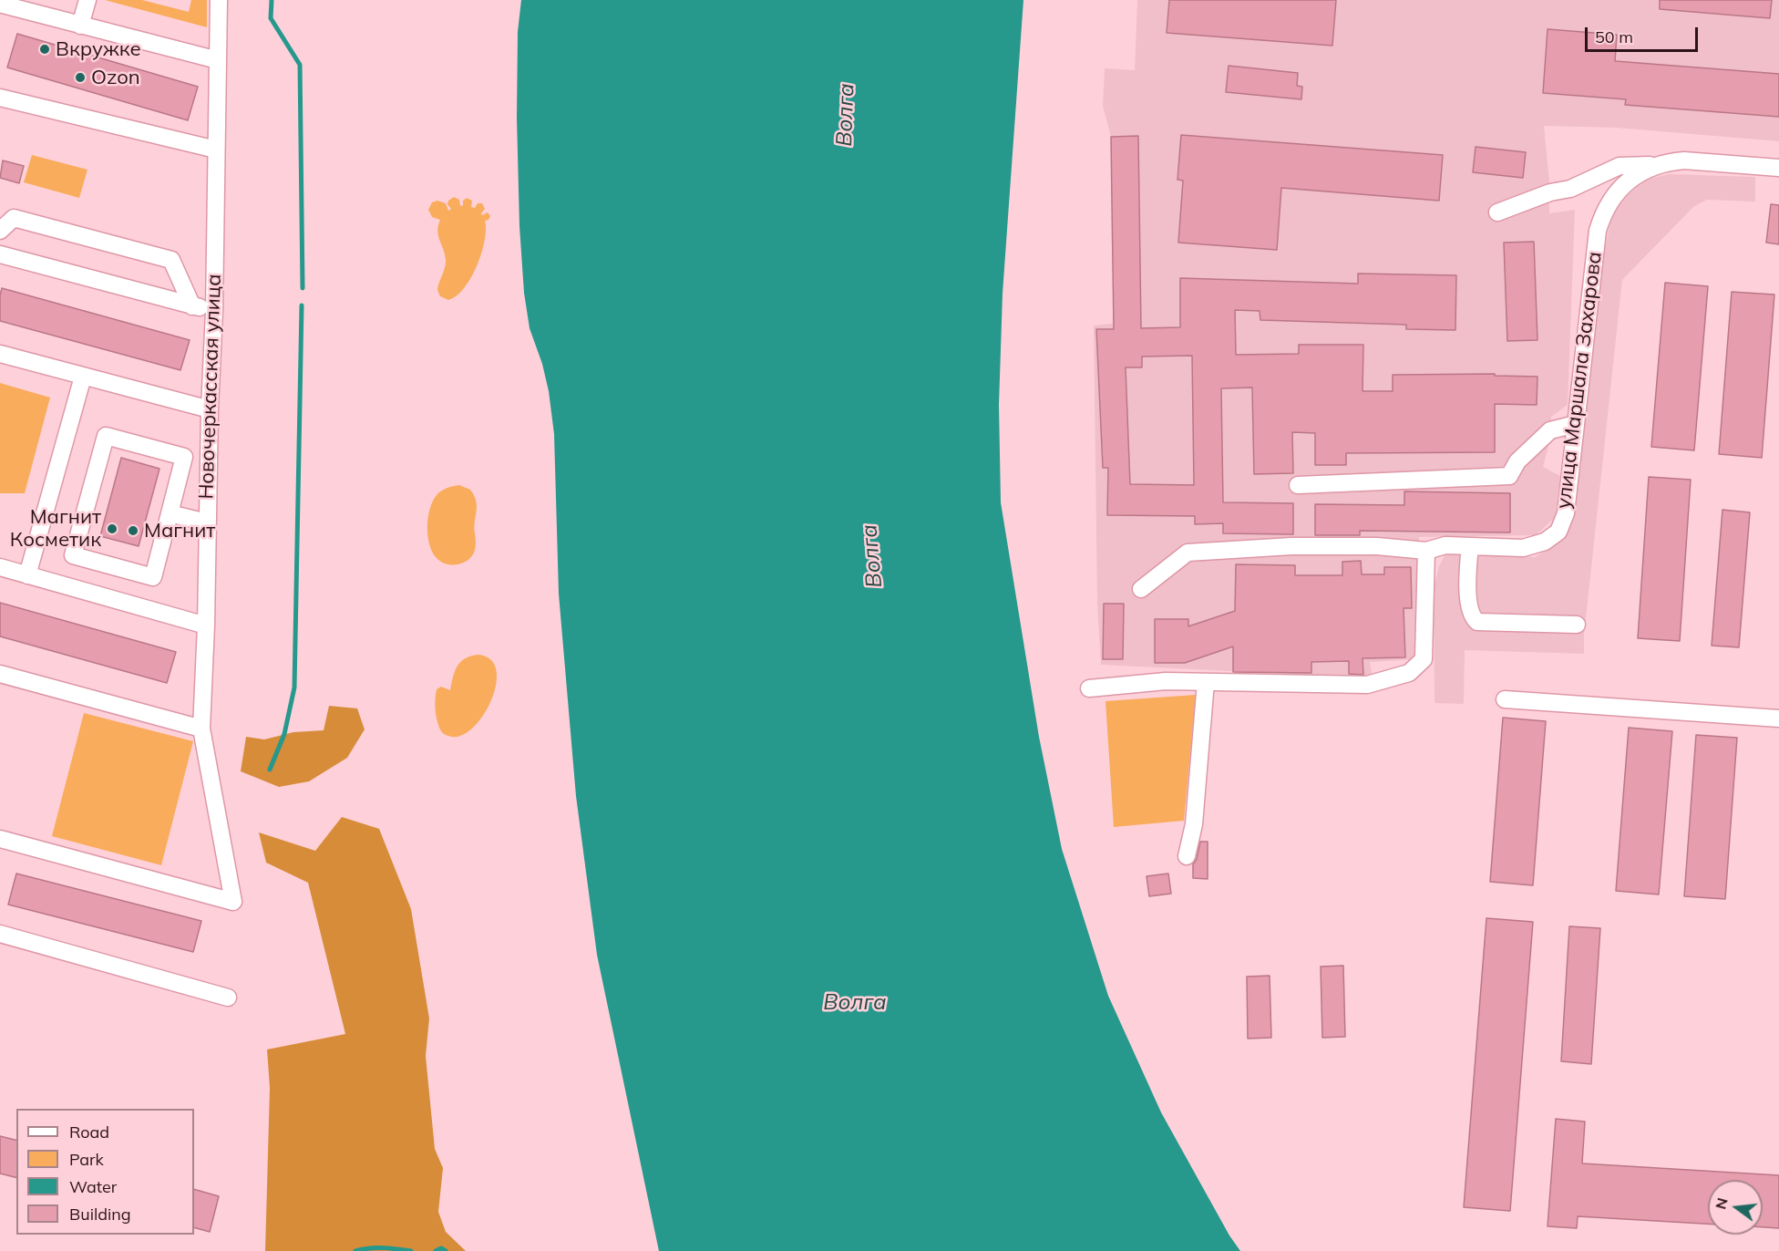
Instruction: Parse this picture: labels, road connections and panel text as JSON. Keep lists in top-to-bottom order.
{
  "streets": {
    "street": ["улица Маршала Захарова", "Новочеркасская улица"]
  },
  "water": ["Волга"],
  "places": [
    "Вкружке",
    "Ozon",
    "Магнит Косметик",
    "Магнит"
  ],
  "legend": [
    "Road",
    "Park",
    "Water",
    "Building"
  ],
  "scale_bar": "50 m",
  "north": "left"
}
